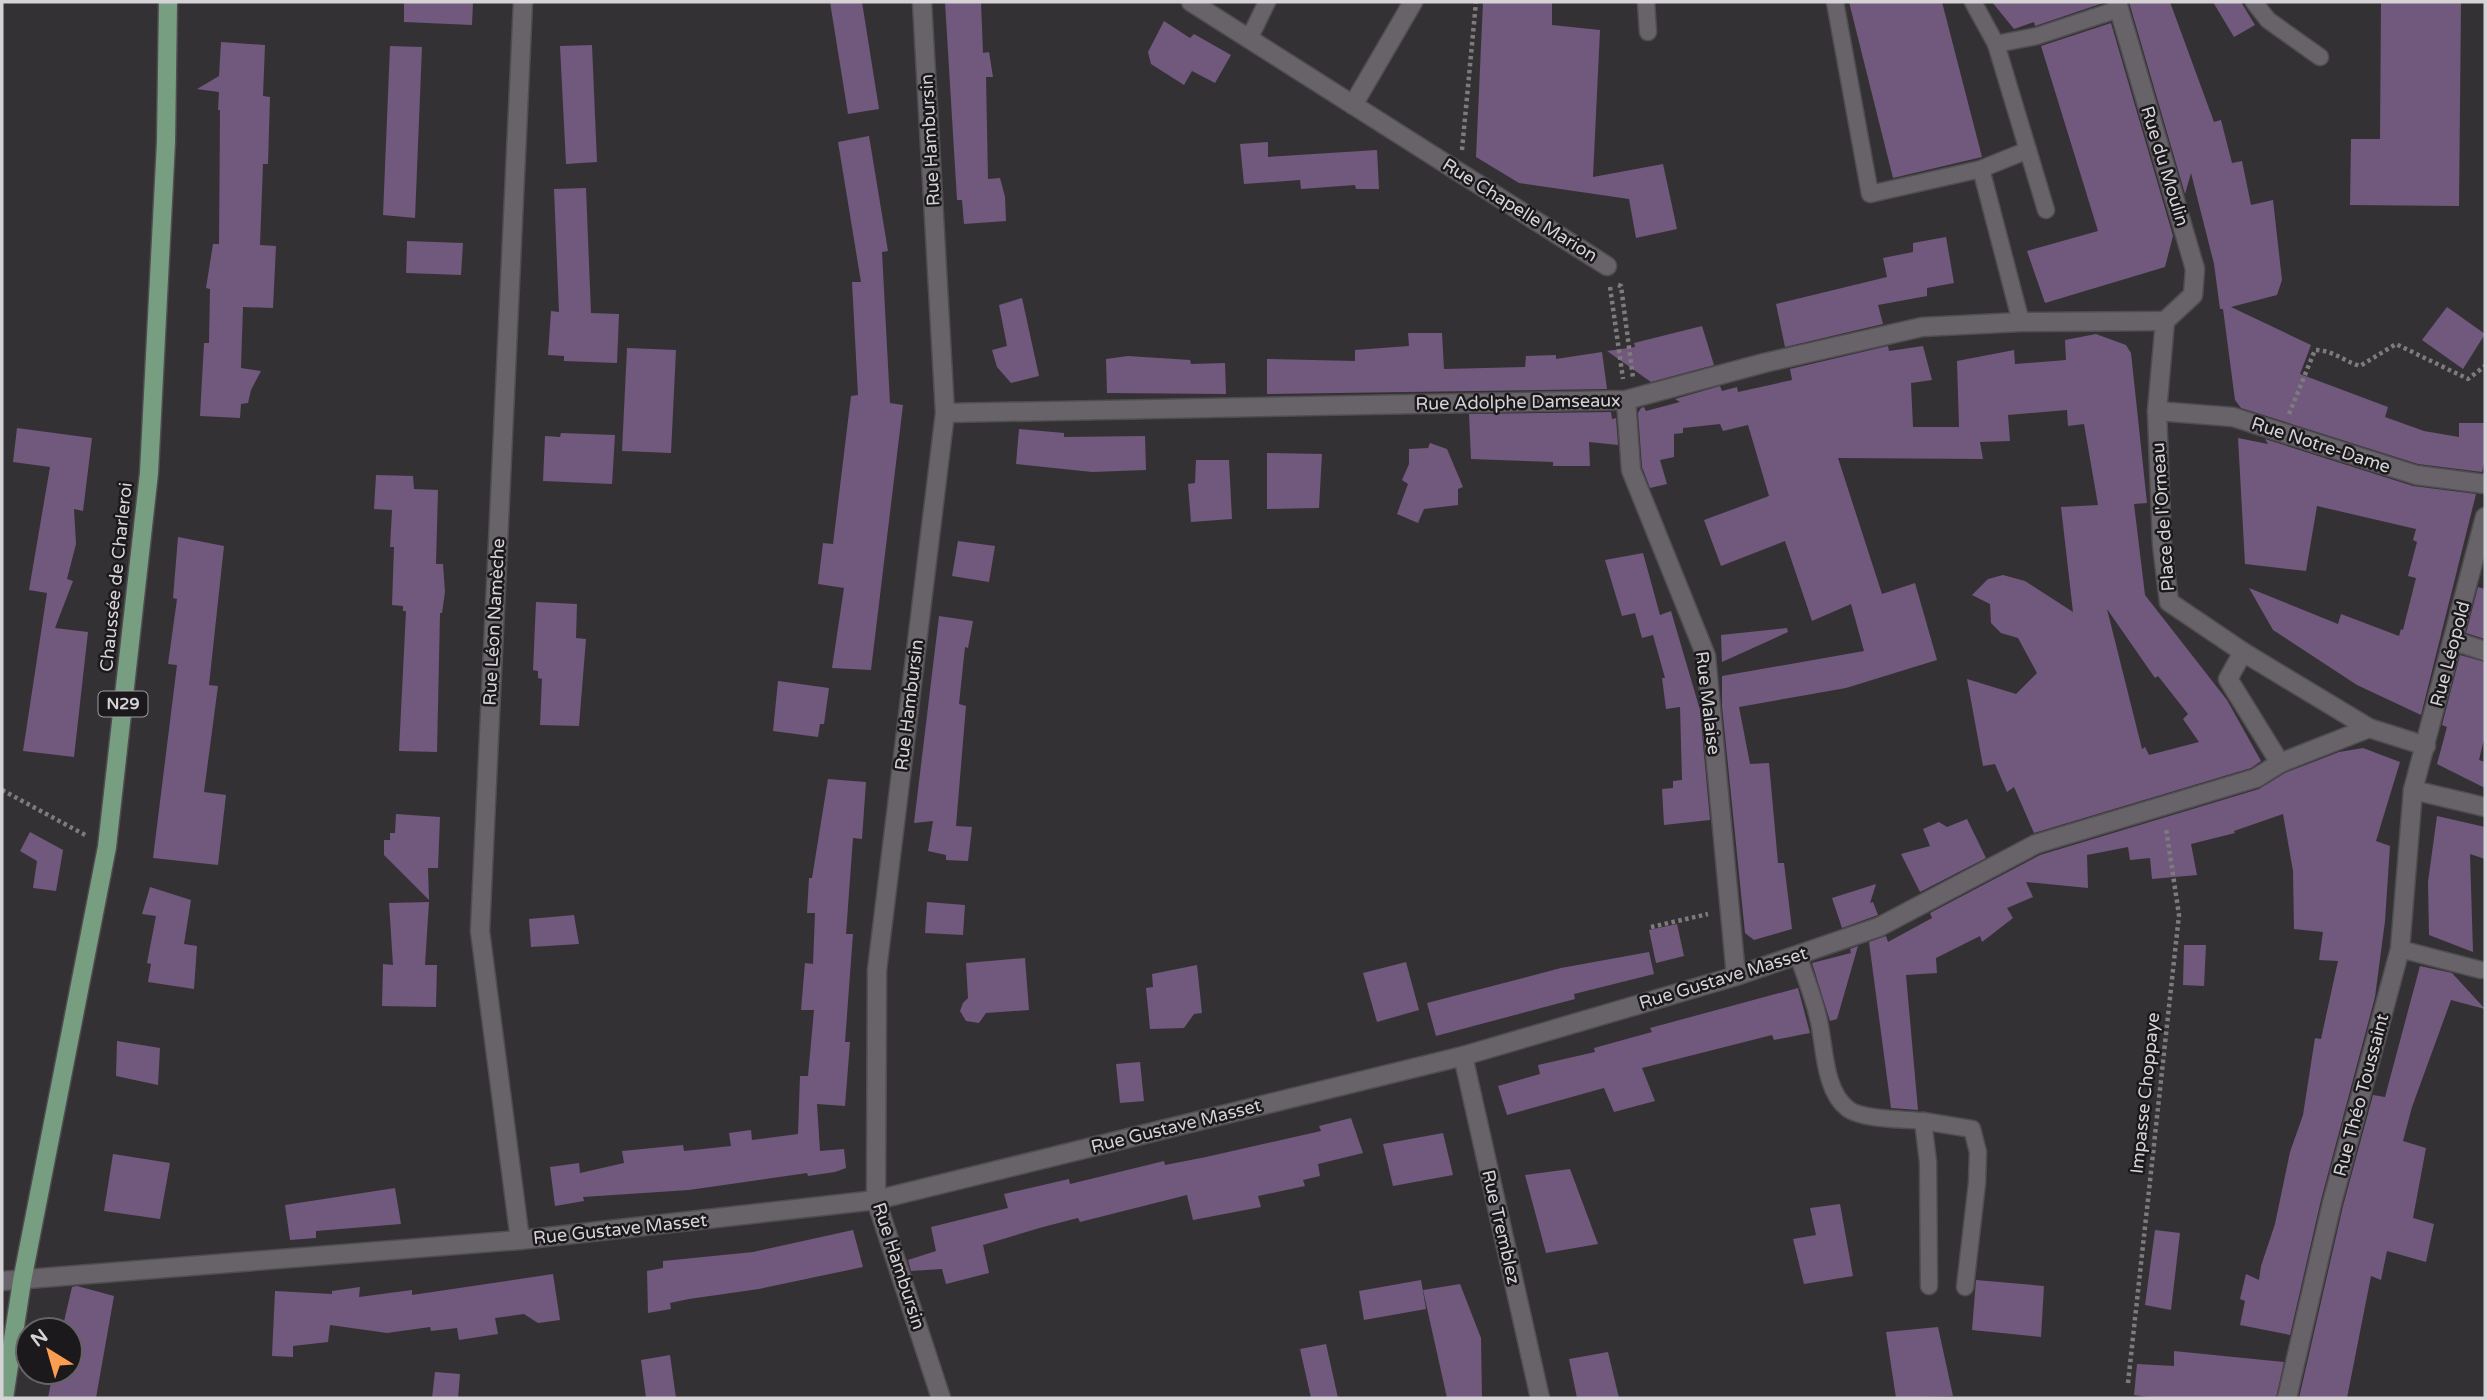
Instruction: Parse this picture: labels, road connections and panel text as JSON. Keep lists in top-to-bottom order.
{
  "streets": {
    "main road": ["Chaussée de Charleroi", "N29"],
    "street": [
      "Rue Hambursin",
      "Rue du Moulin",
      "Rue Chapelle Marion",
      "Rue Adolphe Damseaux",
      "Rue Notre-Dame",
      "Place de l'Orneau",
      "Rue Léon Namèche",
      "Rue Léopold",
      "Rue Malaise",
      "Rue Gustave Masset",
      "Rue Théo Toussaint",
      "Rue Tremblez"
    ],
    "path": ["Impasse Choppaye"]
  },
  "crossings": [
    ["Rue Hambursin", "Rue Adolphe Damseaux"],
    ["Rue Hambursin", "Rue Gustave Masset"],
    ["Rue du Moulin", "Rue Adolphe Damseaux"],
    ["Rue du Moulin", "Place de l'Orneau"],
    ["Rue Chapelle Marion", "Rue Adolphe Damseaux"],
    ["Rue Chapelle Marion", "Rue Malaise"],
    ["Rue Adolphe Damseaux", "Place de l'Orneau"],
    ["Rue Adolphe Damseaux", "Rue Malaise"],
    ["Rue Notre-Dame", "Place de l'Orneau"],
    ["Place de l'Orneau", "Rue Léopold"],
    ["Chaussée de Charleroi", "Rue Gustave Masset"],
    ["Rue Léon Namèche", "Rue Gustave Masset"],
    ["Rue Léopold", "Rue Théo Toussaint"],
    ["Rue Malaise", "Rue Gustave Masset"],
    ["Rue Gustave Masset", "Impasse Choppaye"],
    ["Rue Gustave Masset", "Rue Tremblez"]
  ],
  "north": "top left"
}
